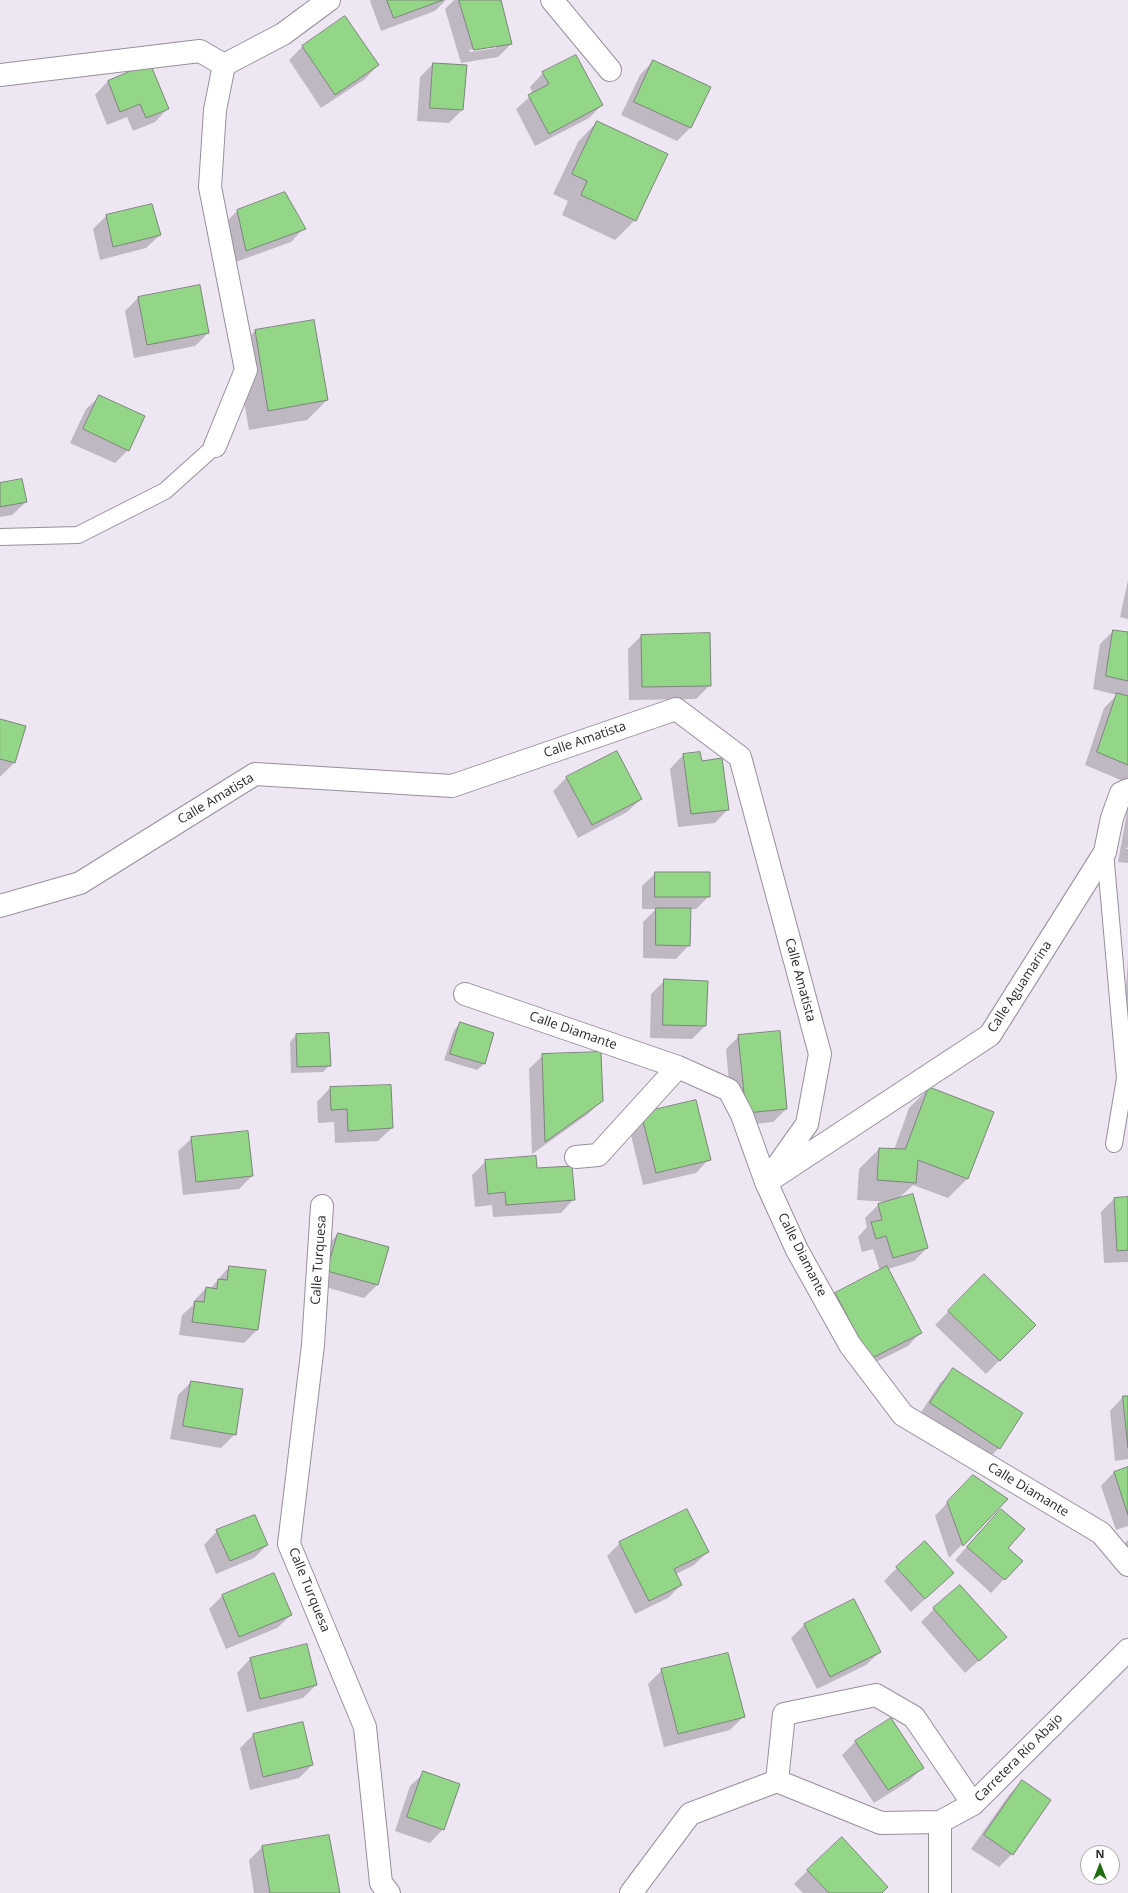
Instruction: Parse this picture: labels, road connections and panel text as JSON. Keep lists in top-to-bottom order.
{
  "streets": {
    "street": [
      "Calle Amatista",
      "Calle Aguamarina",
      "Calle Diamante",
      "Calle Turquesa",
      "Carretera Río Abajo"
    ]
  },
  "crossings": [
    ["Calle Amatista", "Calle Aguamarina"],
    ["Calle Amatista", "Calle Diamante"],
    ["Calle Aguamarina", "Calle Diamante"]
  ],
  "north": "top"
}
